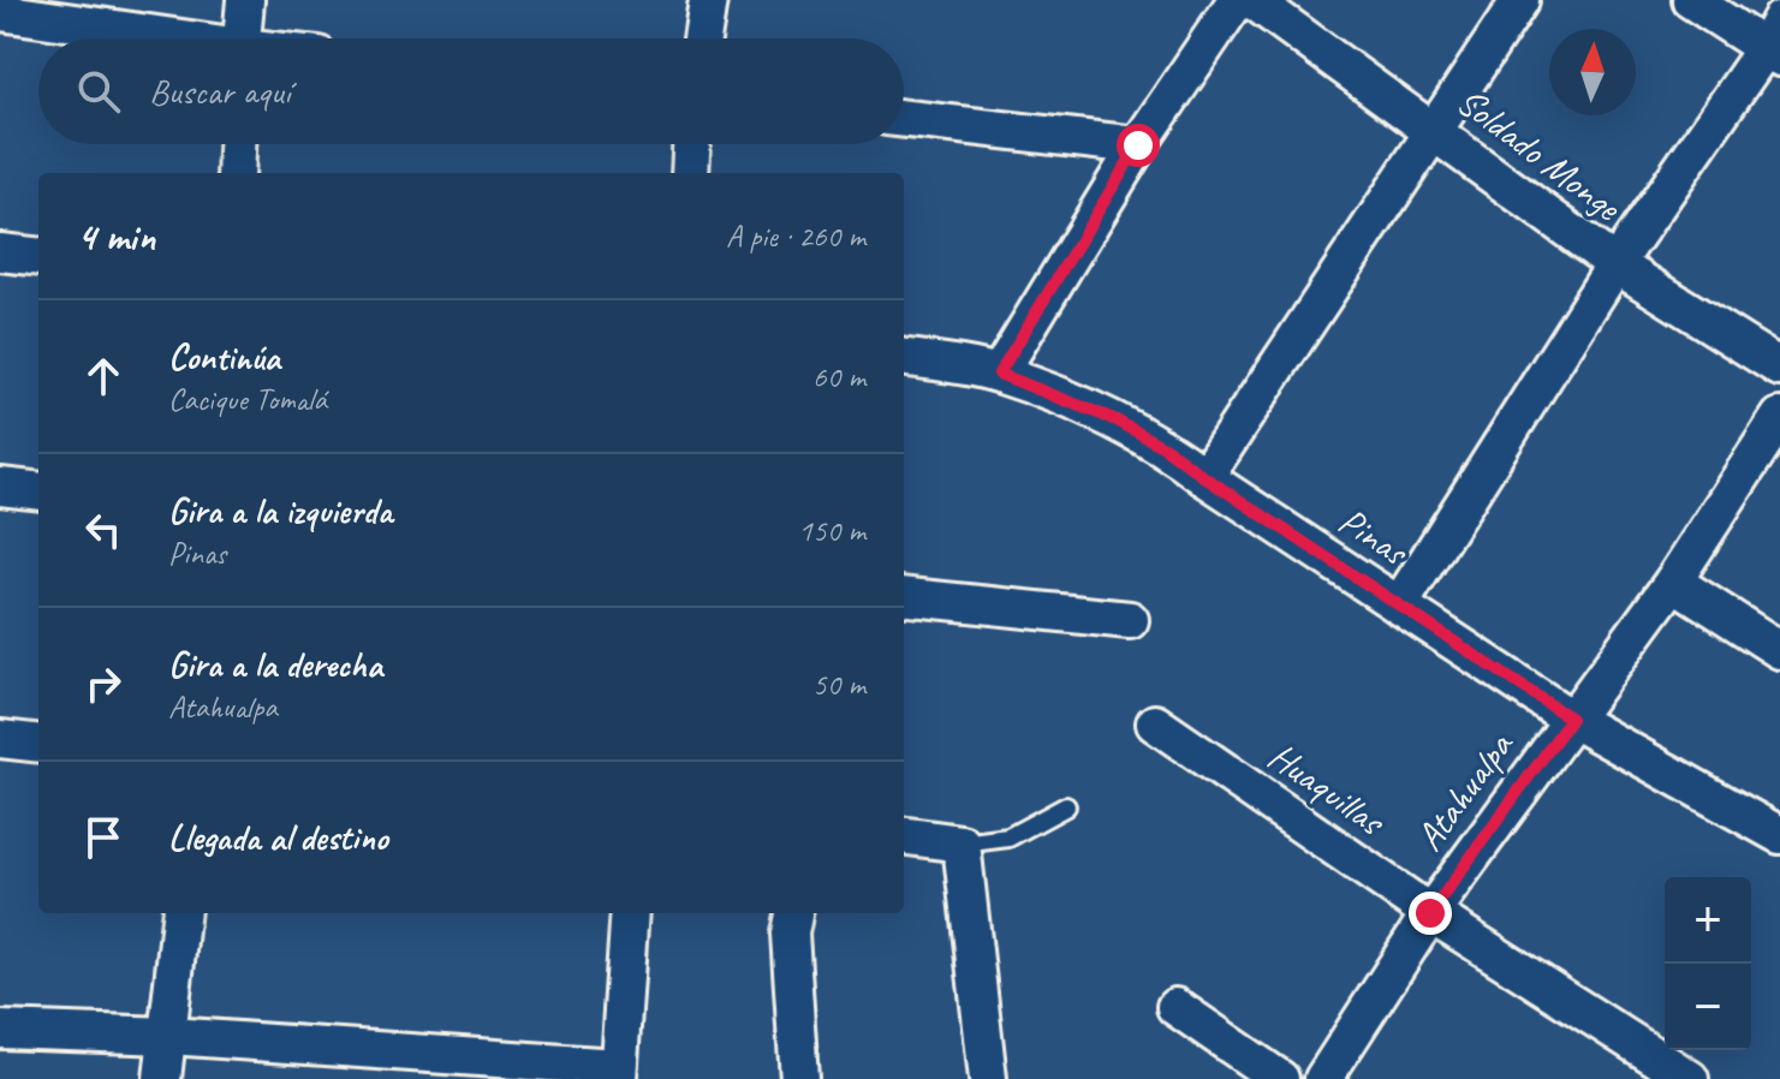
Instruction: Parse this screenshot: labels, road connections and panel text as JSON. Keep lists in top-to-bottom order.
{
  "streets": {
    "street": [
      "Soldado Monge",
      "Pinas",
      "Huaquillas",
      "Atahualpa"
    ]
  },
  "crossings": [
    ["Pinas", "Atahualpa"],
    ["Huaquillas", "Atahualpa"]
  ],
  "north": "top",
  "page": {
    "search": "Buscar aquí",
    "heading": ["4 min", "A pie · 260 m"],
    "list": [
      ["Continúa", "Cacique Tomalá", "60 m"],
      ["Gira a la izquierda", "Pinas", "150 m"],
      ["Gira a la derecha", "Atahualpa", "50 m"],
      "Llegada al destino"
    ],
    "map_buttons": ["+", "−"]
  }
}
